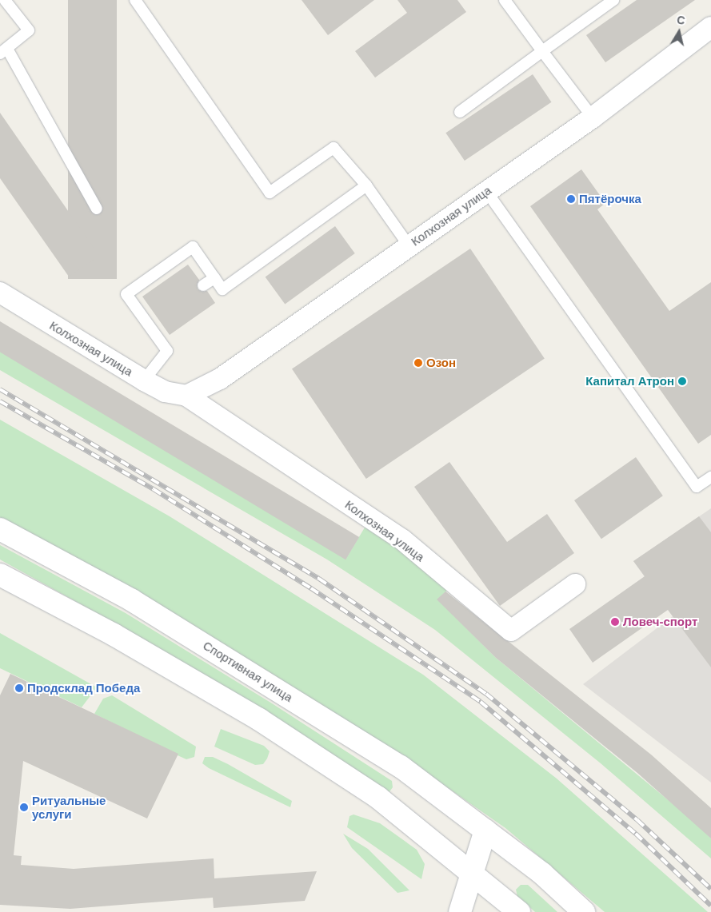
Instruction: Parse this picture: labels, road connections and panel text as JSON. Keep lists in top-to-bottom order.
{
  "streets": {
    "main road": ["Спортивная улица"],
    "street": ["Колхозная улица"]
  },
  "places": [
    "Пятёрочка",
    "Озон",
    "Капитал Атрон",
    "Ловеч-спорт",
    "Продсклад Победа",
    "Ритуальные услуги"
  ],
  "north": "top"
}
